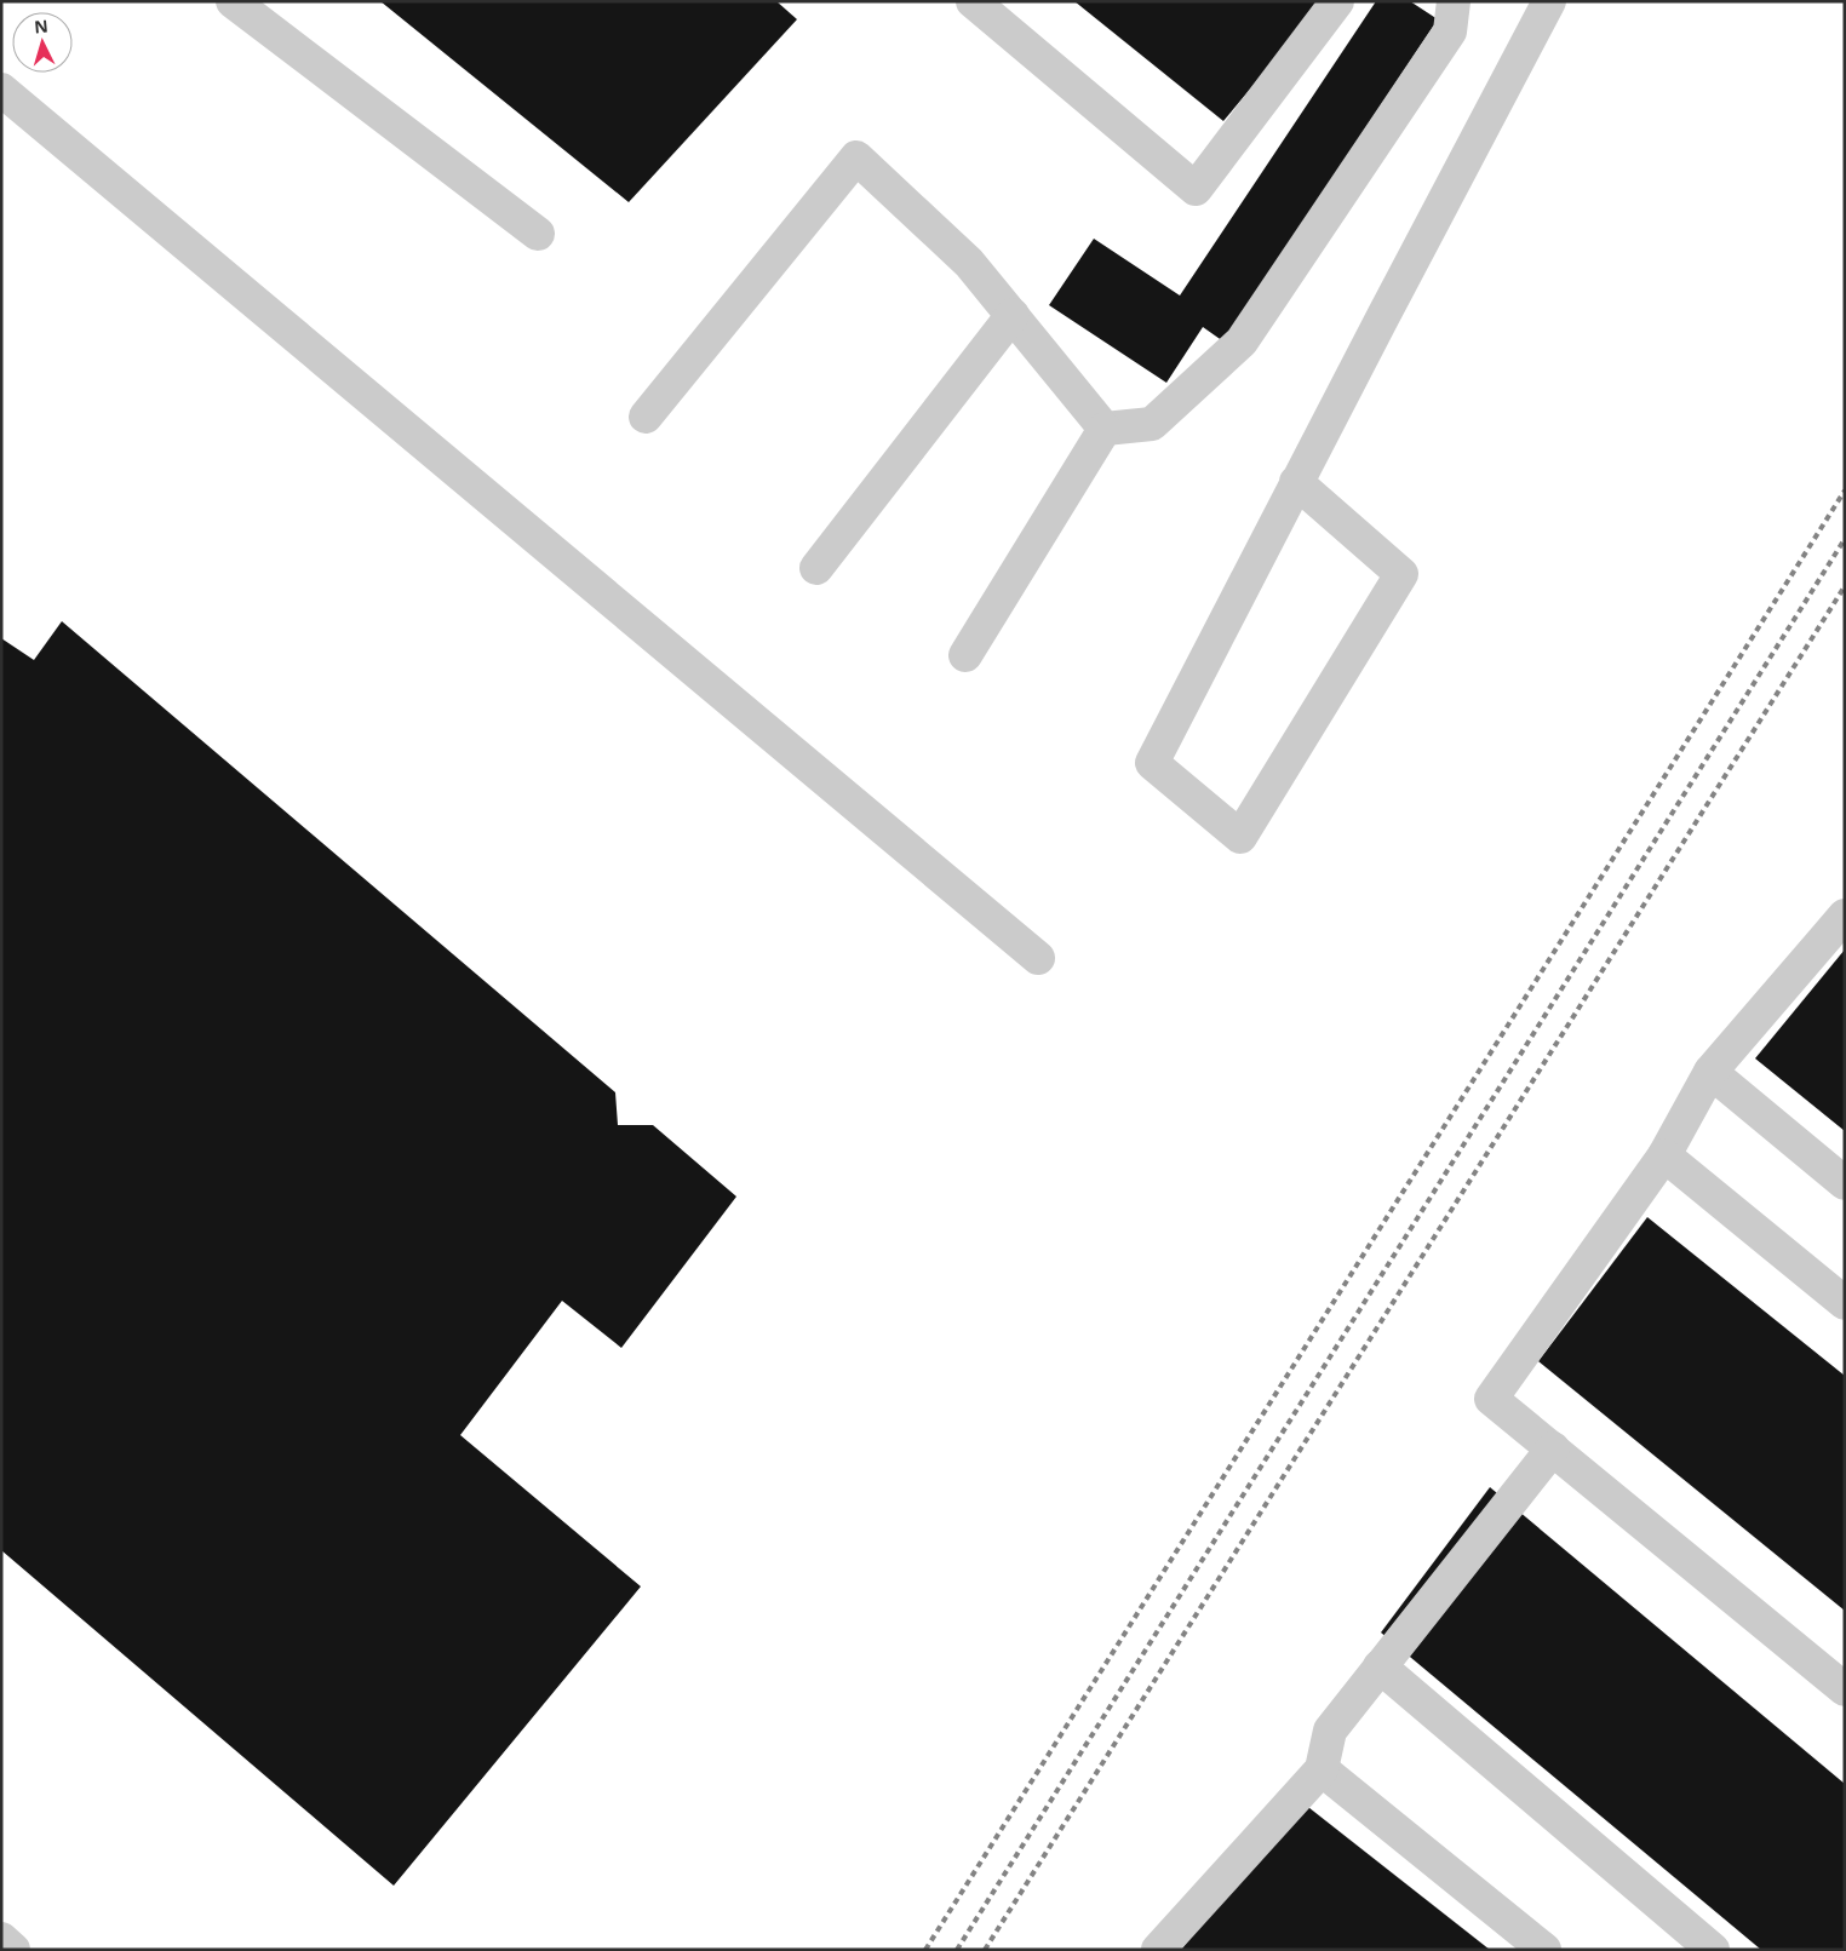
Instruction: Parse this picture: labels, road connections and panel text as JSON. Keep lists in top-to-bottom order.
{
  "north": "top"
}
